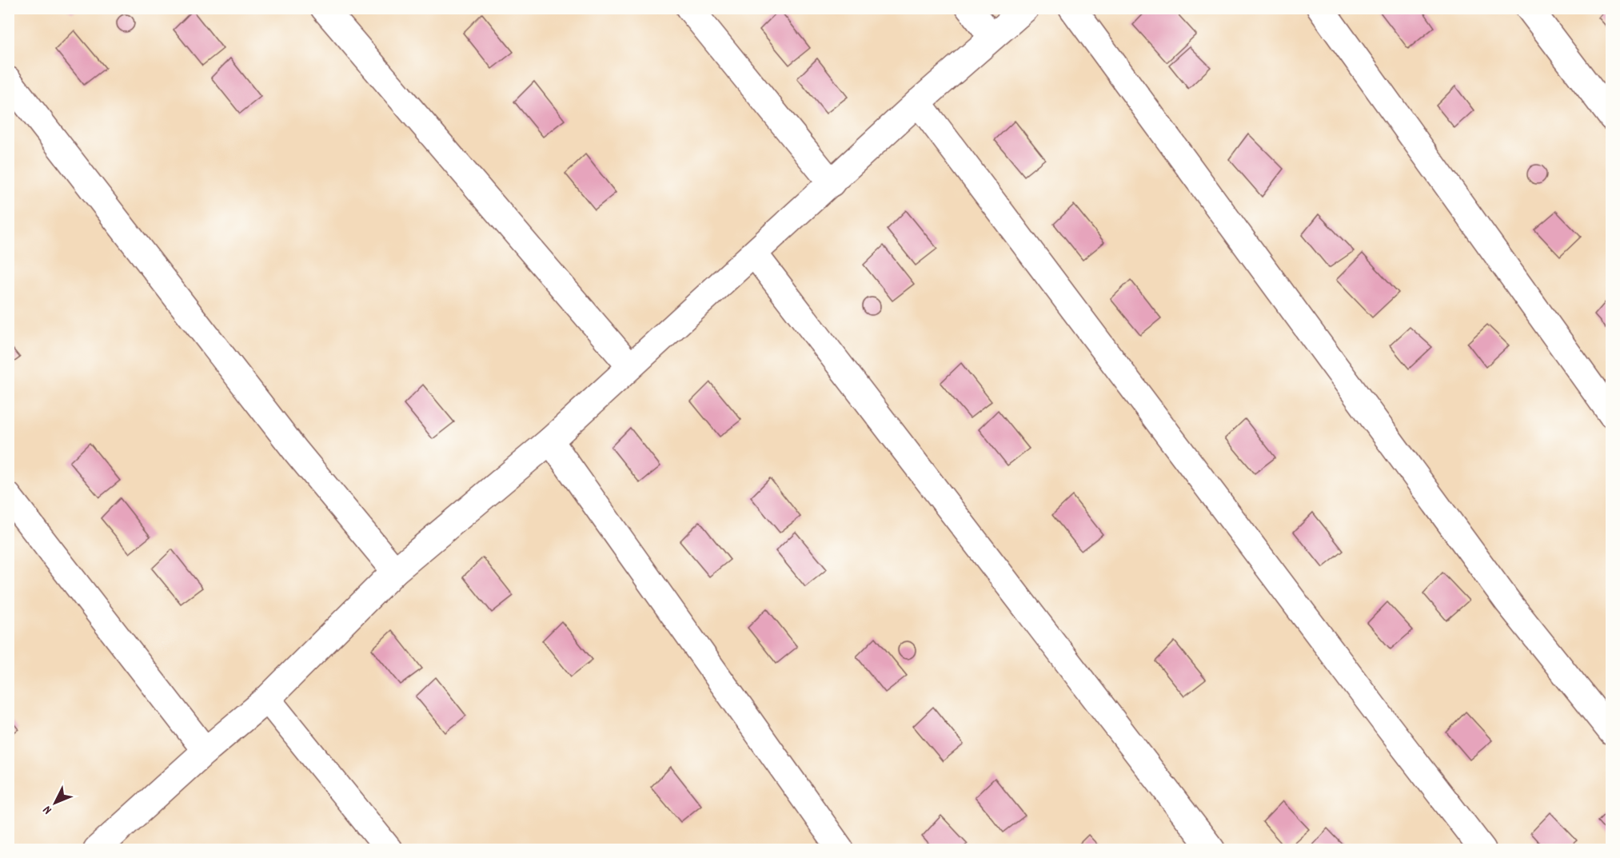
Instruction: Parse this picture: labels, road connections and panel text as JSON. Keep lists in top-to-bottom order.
{
  "north": "bottom left"
}
